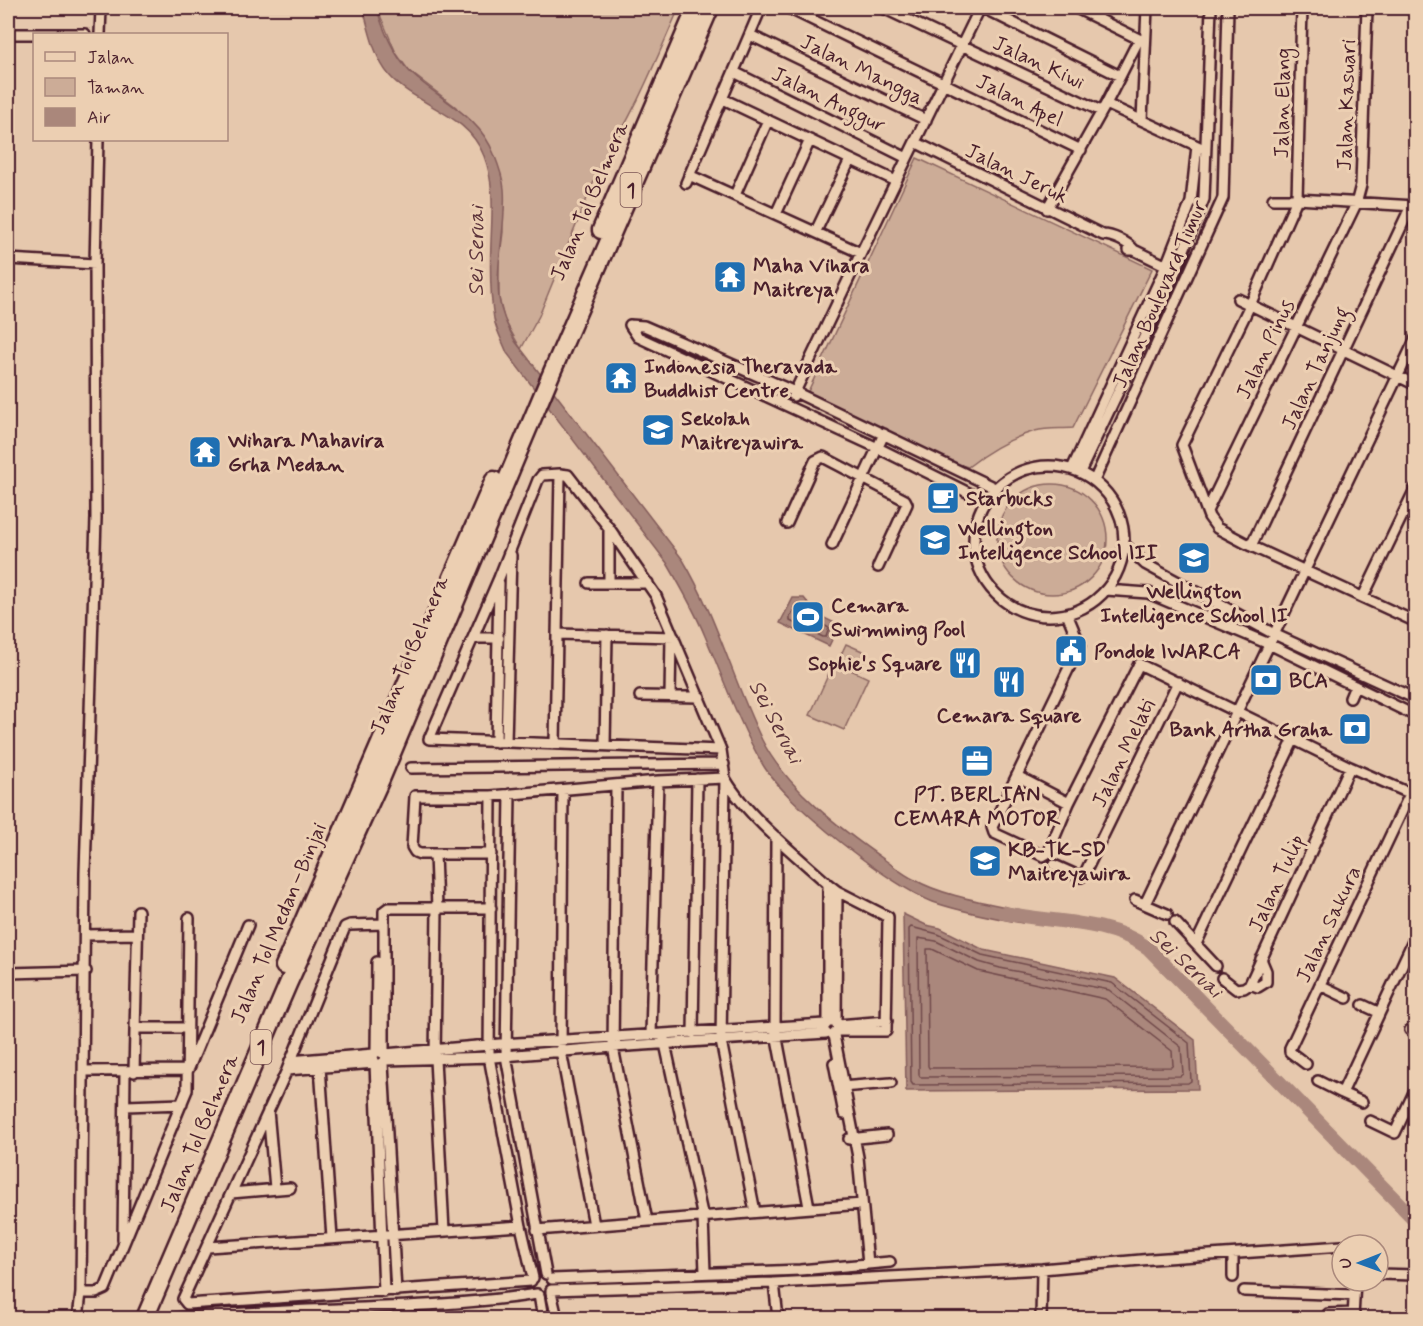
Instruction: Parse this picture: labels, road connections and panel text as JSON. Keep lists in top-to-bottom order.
{
  "streets": {
    "highway": ["1", "Jalan Tol Belmera", "Jalan Tol Medan–Binjai"],
    "street": [
      "Jalan Kiwi",
      "Jalan Mangga",
      "Jalan Anggur",
      "Jalan Apel",
      "Jalan Elang",
      "Jalan Kasuari",
      "Jalan Jeruk",
      "Jalan Boulevard Timur",
      "Jalan Pinus",
      "Jalan Tanjung",
      "Jalan Melati",
      "Jalan Tulip",
      "Jalan Sakura"
    ]
  },
  "crossings": [
    ["Jalan Kiwi", "Jalan Boulevard Timur"],
    ["Jalan Kasuari", "Jalan Pinus"],
    ["Jalan Jeruk", "Jalan Boulevard Timur"],
    ["Jalan Tol Belmera", "Jalan Tol Medan–Binjai"]
  ],
  "water": ["Sei Seruai"],
  "places": {
    "temple": ["Maha Vihara Maitreya", "Indonesia Theravada Buddhist Centre", "Wihara Mahavira Grha Medan"],
    "school or university": [
      "Sekolah Maitreyawira",
      "Wellington Intelligence School III",
      "Wellington Intelligence School II",
      "KB-TK-SD Maitreyawira"
    ],
    "cafe": ["Starbucks"],
    "sports": ["Cemara Swimming Pool"],
    "public building": ["Pondok IWARCA"],
    "restaurant": ["Sophie's Square", "Cemara Square"],
    "bank": ["BCA", "Bank Artha Graha"],
    "office": ["PT. BERLIAN CEMARA MOTOR"]
  },
  "legend": ["Jalan", "Taman", "Air"],
  "north": "left"
}
